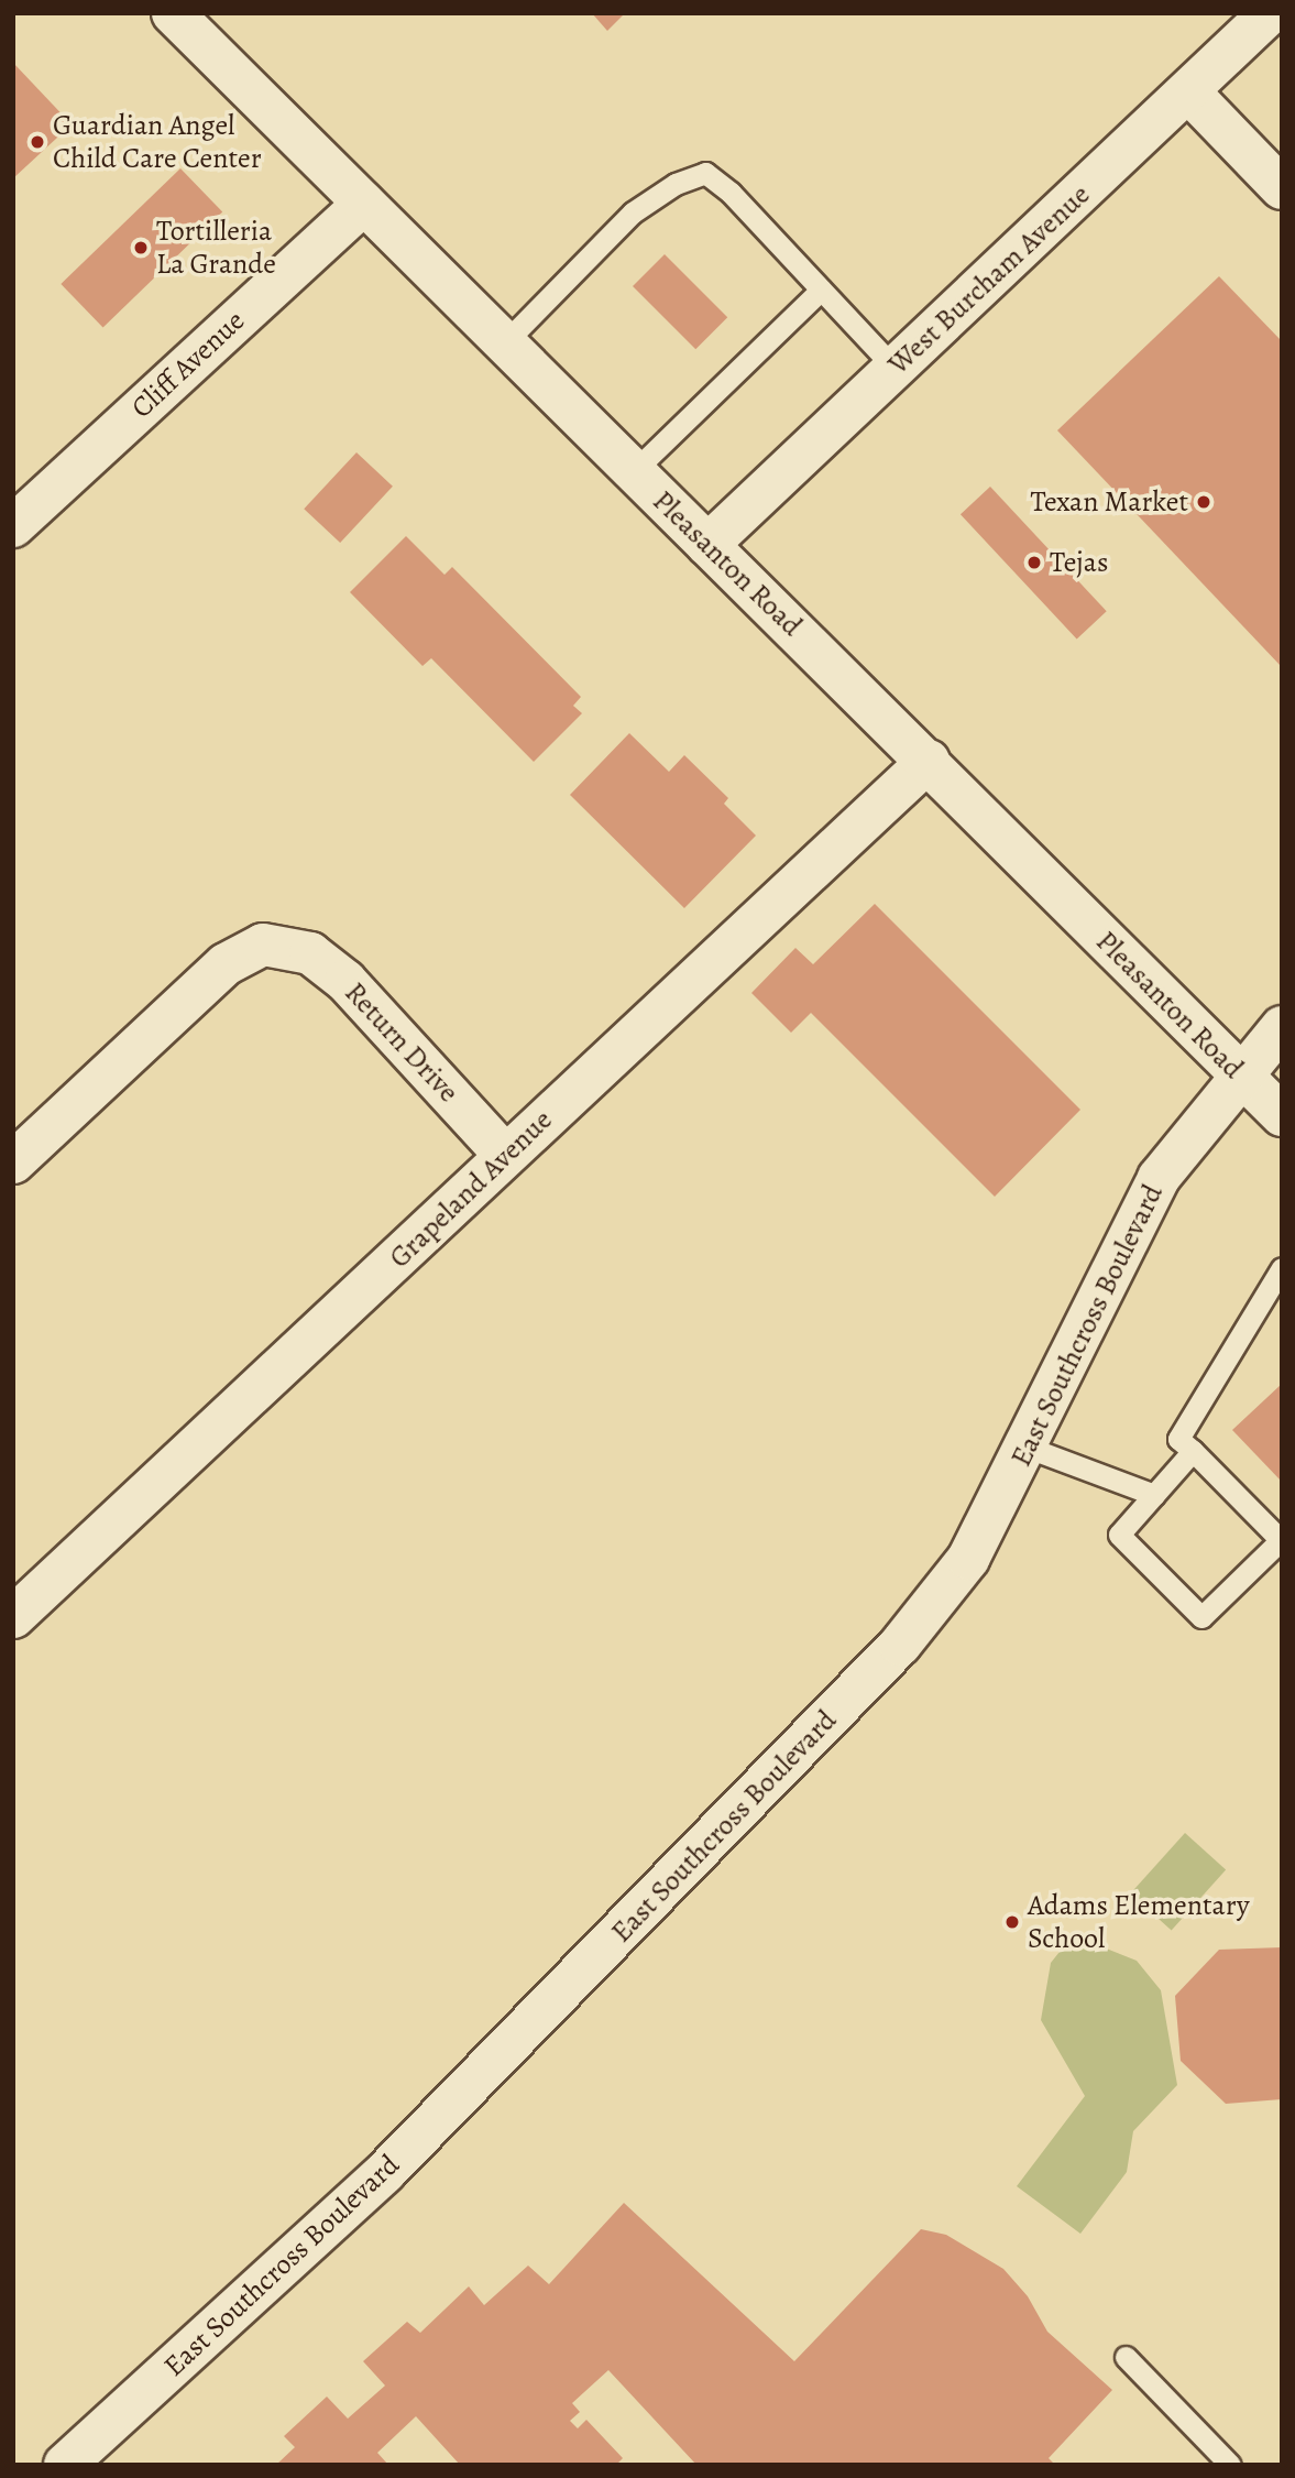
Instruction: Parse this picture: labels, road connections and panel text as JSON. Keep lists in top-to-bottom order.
{
  "streets": {
    "main road": [
      "West Burcham Avenue",
      "Cliff Avenue",
      "Pleasanton Road",
      "Return Drive",
      "Grapeland Avenue",
      "East Southcross Boulevard"
    ]
  },
  "crossings": [
    ["West Burcham Avenue", "Pleasanton Road"],
    ["Cliff Avenue", "Pleasanton Road"],
    ["Pleasanton Road", "Grapeland Avenue"],
    ["Pleasanton Road", "East Southcross Boulevard"],
    ["Return Drive", "Grapeland Avenue"]
  ],
  "places": [
    "Guardian Angel Child Care Center",
    "Tortilleria La Grande",
    "Texan Market",
    "Tejas",
    "Adams Elementary School"
  ]
}
